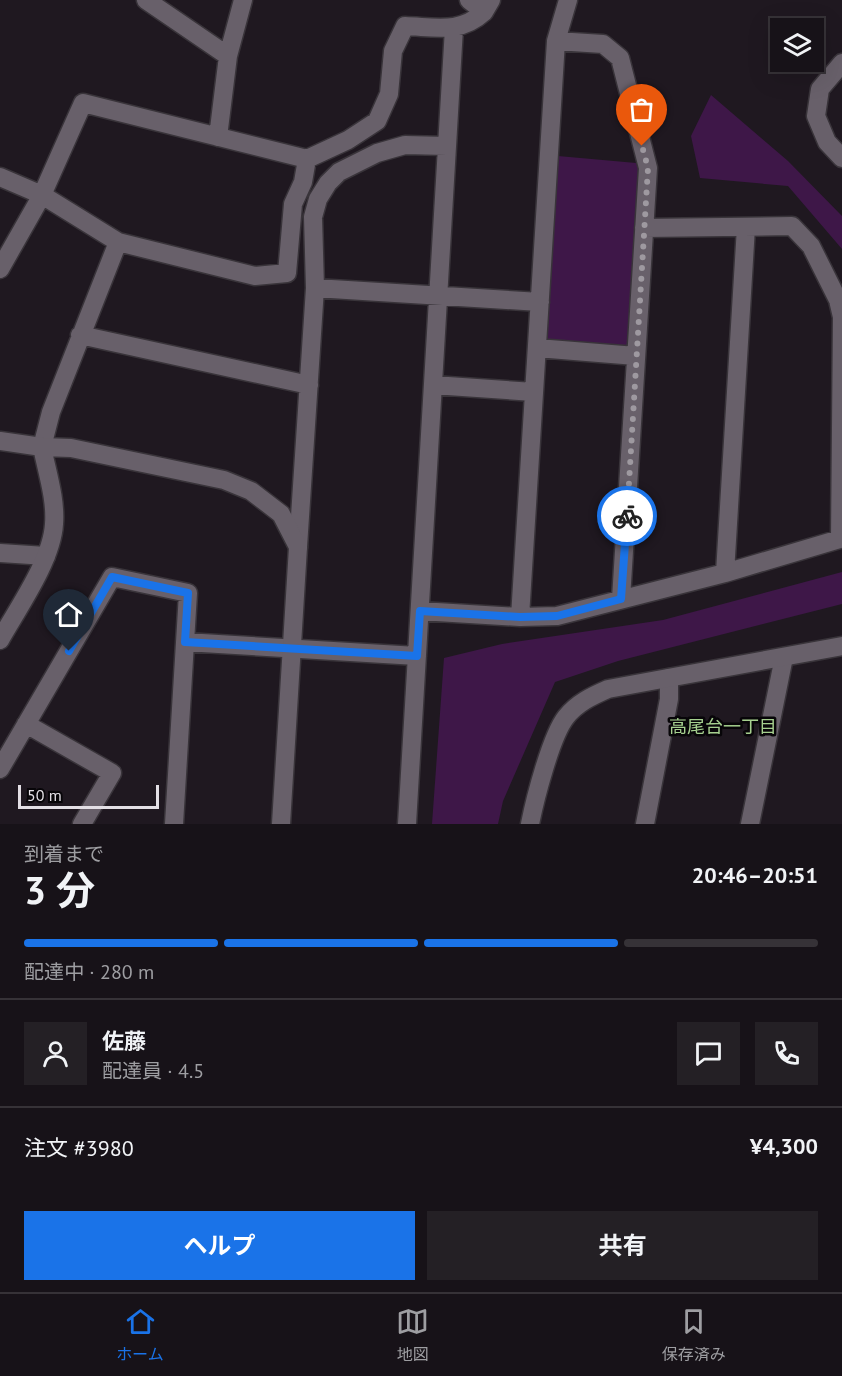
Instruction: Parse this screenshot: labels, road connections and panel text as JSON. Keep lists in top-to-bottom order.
{
  "districts": ["高尾台一丁目"],
  "scale_bar": "50 m",
  "page": {
    "scale": "50 m",
    "heading": ["3 分", "到着まで", "20:46–20:51"],
    "panel": [
      "佐藤",
      "配達員 · 4.5",
      "注文 #3980",
      "¥4,300"
    ],
    "bar": "配達中 · 280 m",
    "buttons": ["ヘルプ", "共有"],
    "tabs": ["ホーム", "地図", "保存済み"]
  }
}
